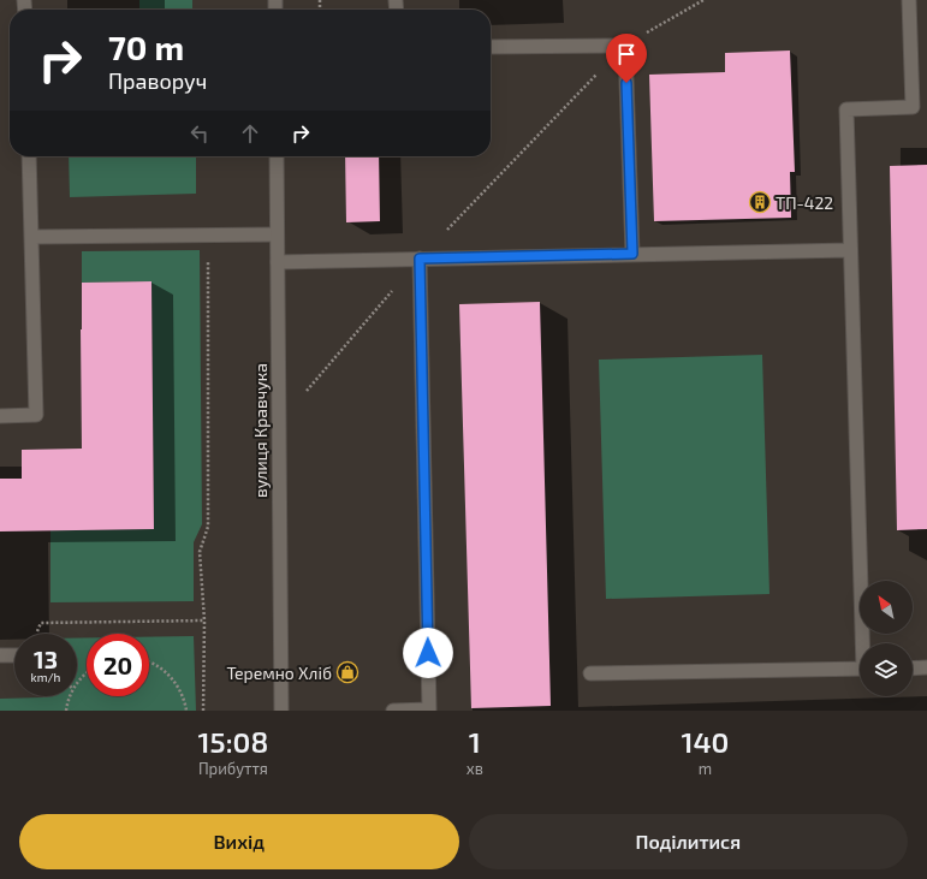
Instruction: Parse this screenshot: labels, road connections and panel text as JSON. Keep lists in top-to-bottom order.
{
  "streets": {
    "street": ["вулиця Кравчука"]
  },
  "places": {
    "building": ["ТП-422"],
    "shop": ["Теремно Хліб"]
  },
  "north": "top left",
  "page": {
    "turn": ["70 m", "Праворуч"],
    "speed": "13 km/h",
    "limit": "20",
    "eta": [
      "15:08",
      "Прибуття",
      "1",
      "хв",
      "140",
      "m"
    ],
    "buttons": ["Вихід", "Поділитися"]
  }
}
